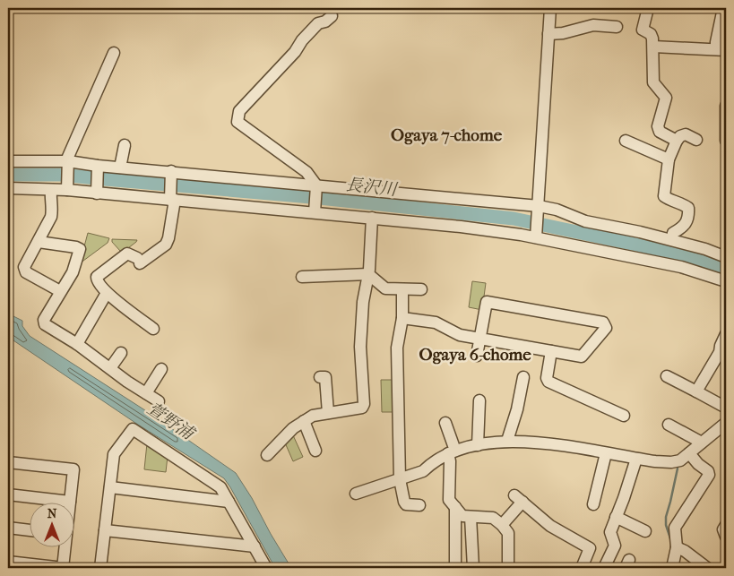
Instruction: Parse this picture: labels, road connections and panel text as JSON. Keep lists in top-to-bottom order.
{
  "districts": ["Ogaya 7-chome", "Ogaya 6-chome"],
  "water": ["長沢川", "萱野浦"],
  "north": "top"
}
